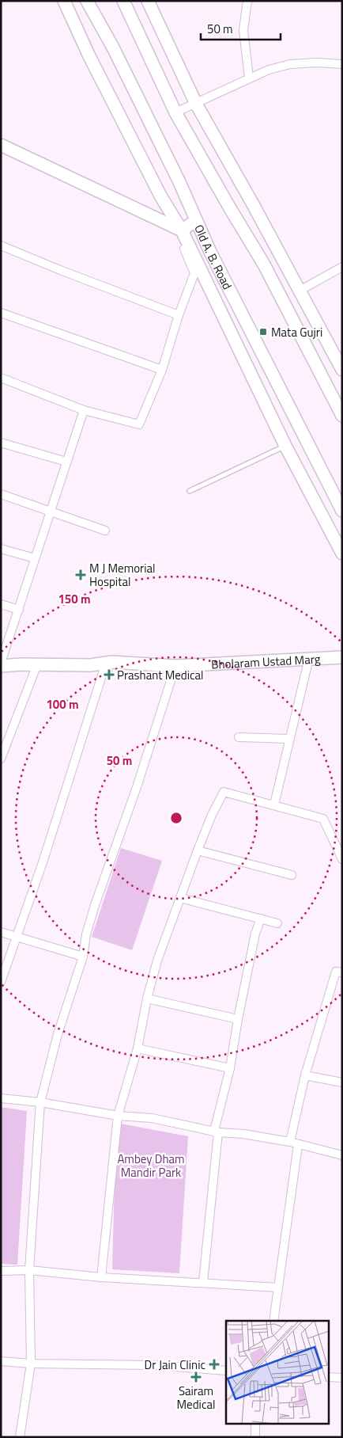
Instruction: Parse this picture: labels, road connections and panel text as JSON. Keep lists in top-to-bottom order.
{
  "streets": {
    "street": ["Old A. B. Road", "Bholaram Ustad Marg"]
  },
  "parks": ["Ambey Dham Mandir Park"],
  "places": {
    "transit": ["Mata Gujri"],
    "health": [
      "M J Memorial Hospital",
      "Prashant Medical",
      "Dr Jain Clinic",
      "Sairam Medical"
    ]
  },
  "scale_bar": "50 m",
  "rings": ["150 m", "100 m", "50 m"]
}
